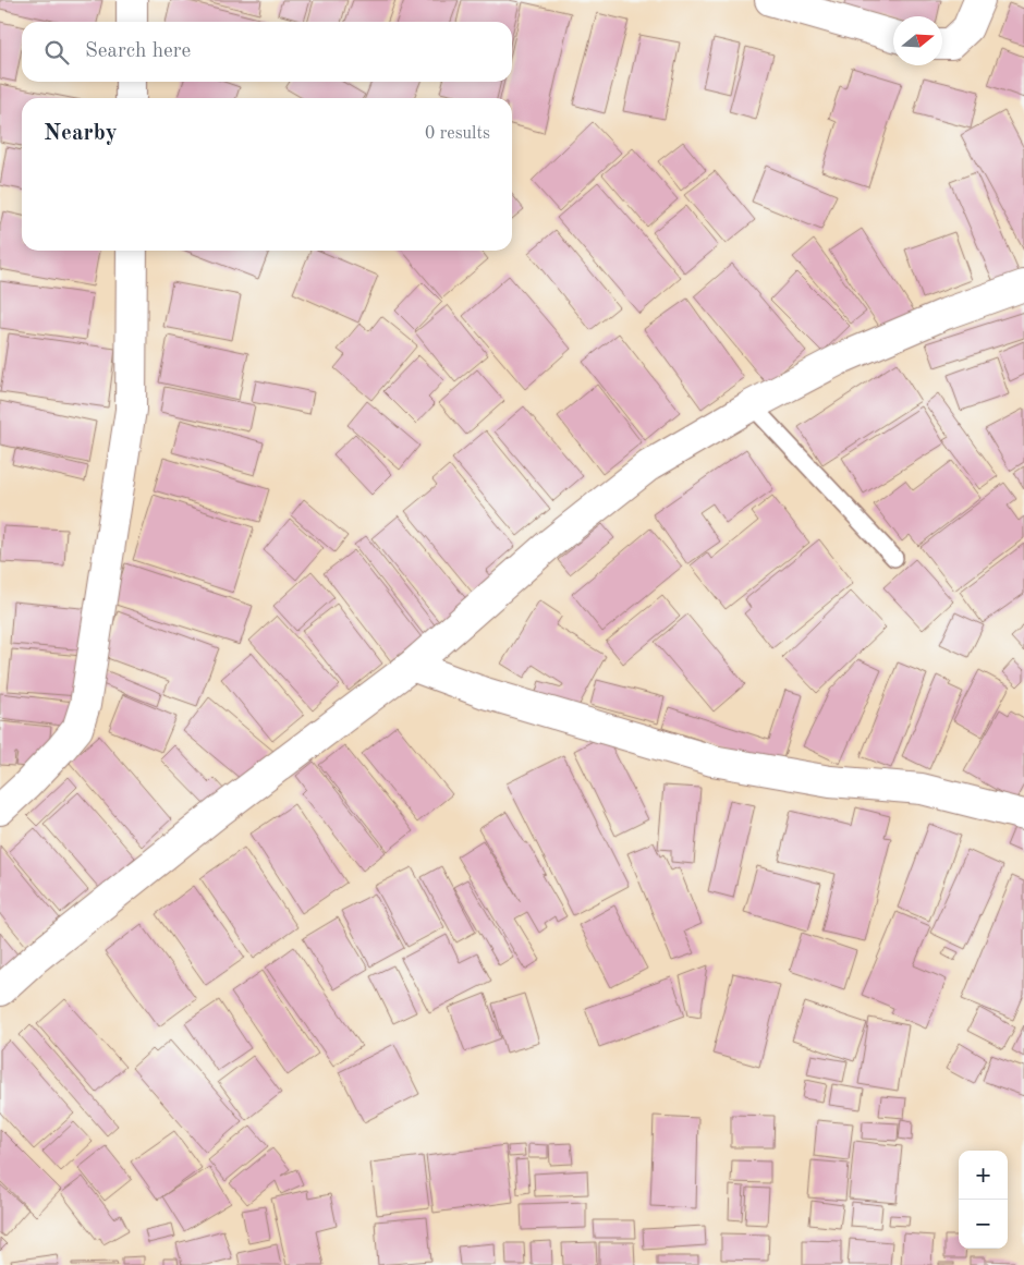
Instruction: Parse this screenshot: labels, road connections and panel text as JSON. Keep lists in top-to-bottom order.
{
  "north": "right",
  "page": {
    "search": "Search here",
    "heading": ["Nearby", "0 results"],
    "map_buttons": ["+", "−"]
  }
}
